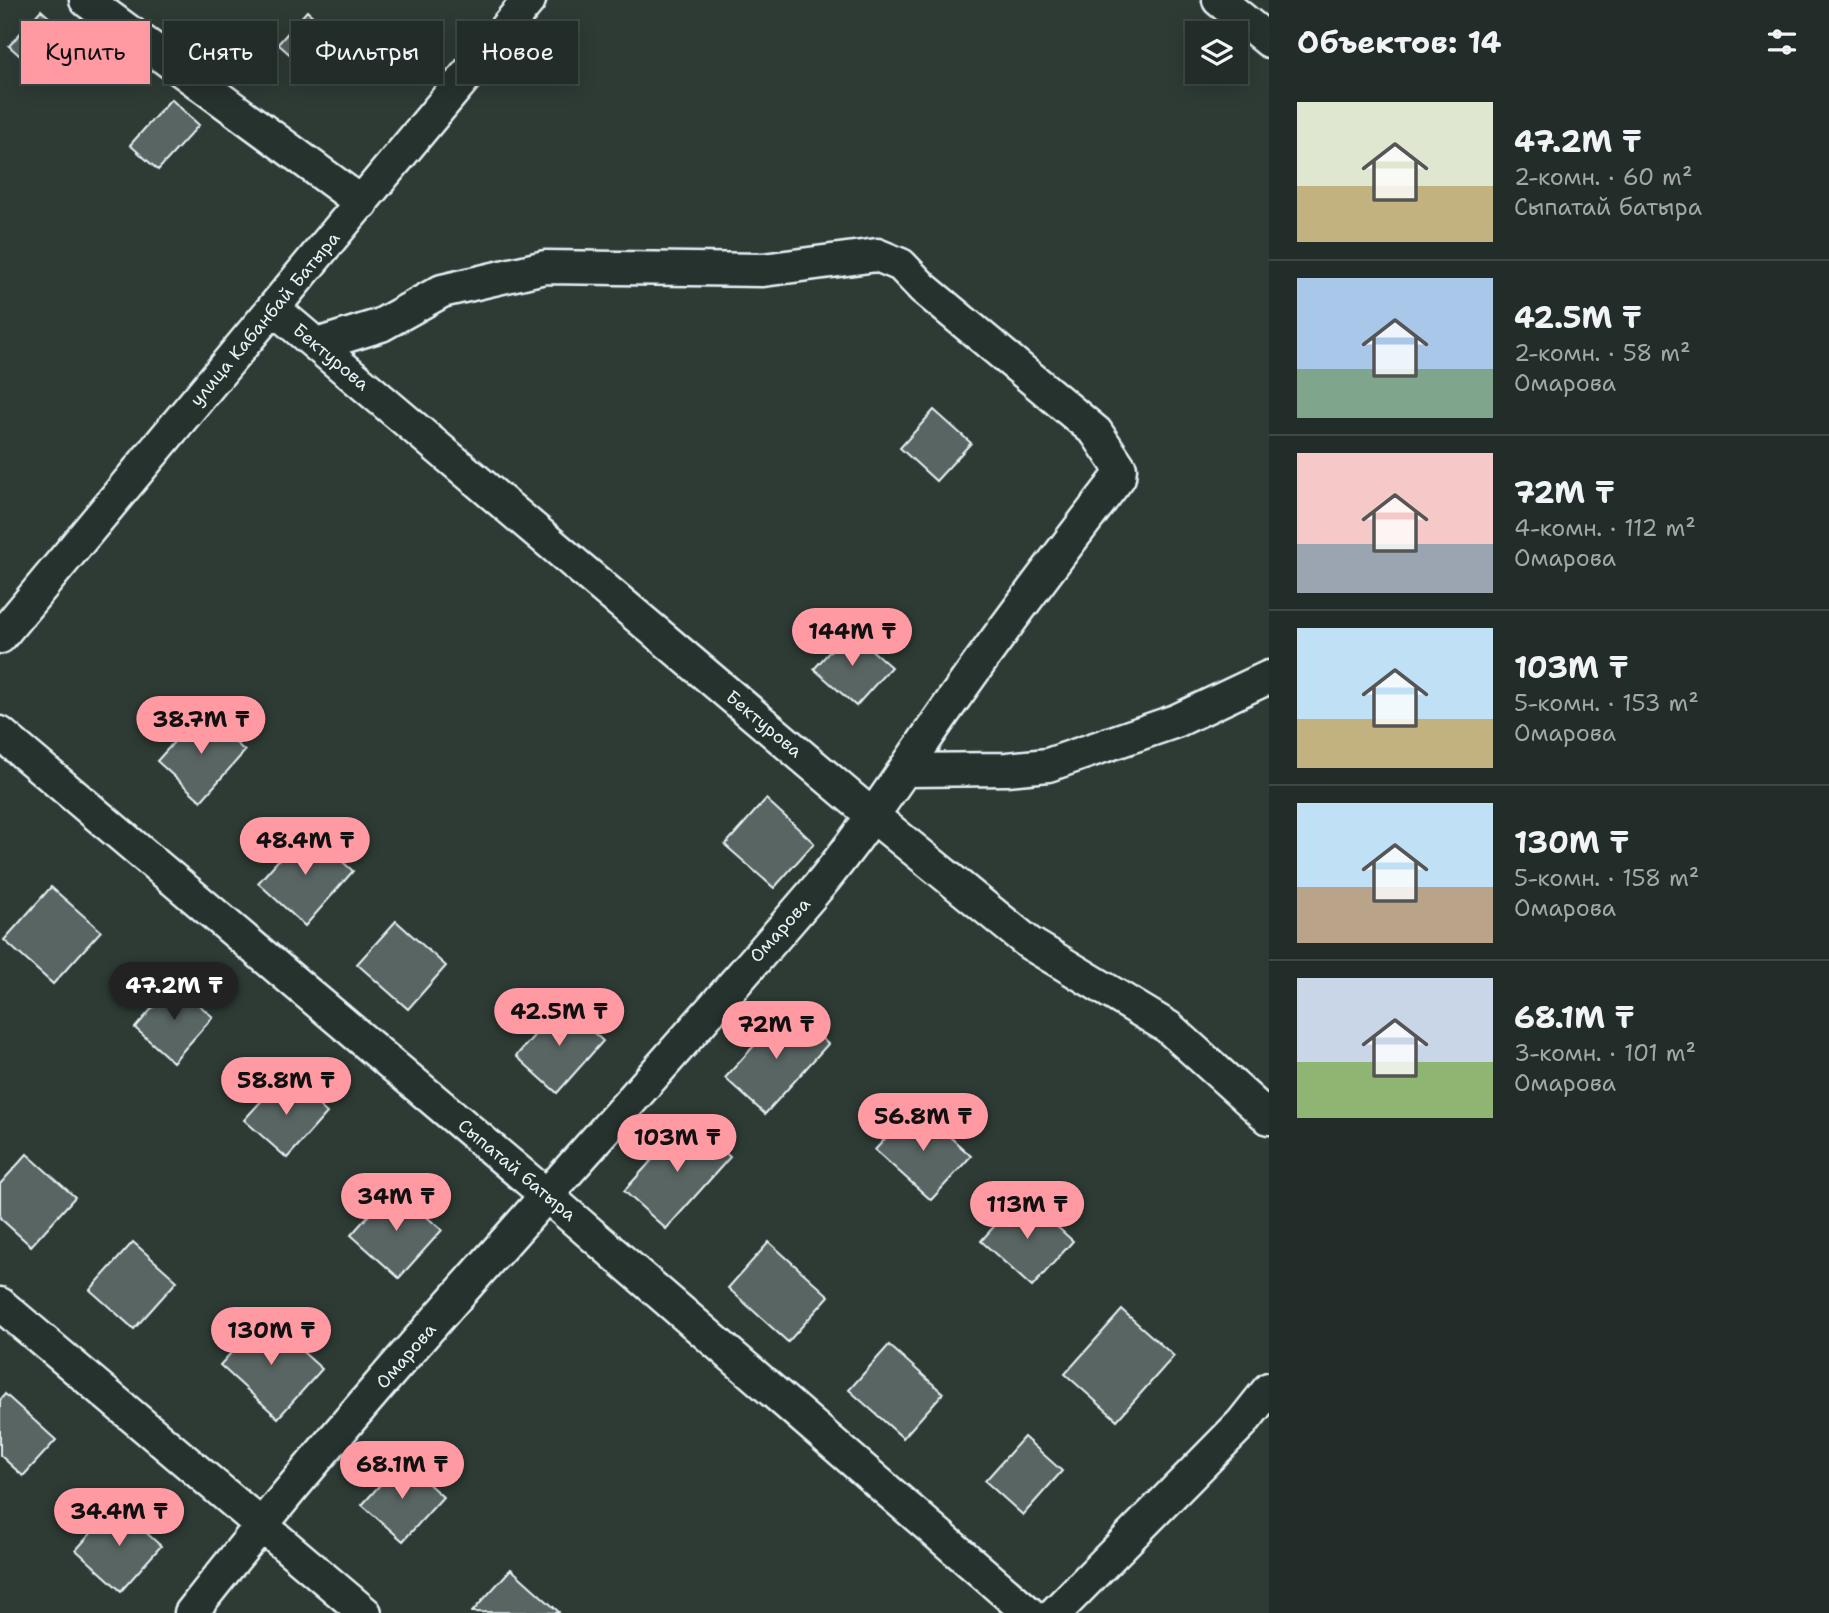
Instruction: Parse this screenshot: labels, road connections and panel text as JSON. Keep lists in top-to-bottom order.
{
  "streets": {
    "street": [
      "улица Кабанбай Батыра",
      "Бектурова",
      "Омарова",
      "Сыпатай батыра"
    ]
  },
  "crossings": [
    ["улица Кабанбай Батыра", "Бектурова"],
    ["Бектурова", "Омарова"],
    ["Омарова", "Сыпатай батыра"]
  ],
  "page": {
    "heading": "Объектов: 14",
    "chip": [
      "Купить",
      "Снять",
      "Фильтры",
      "Новое"
    ],
    "list": [
      {
        "name": "47.2M ₸",
        "note": "2-комн. · 60 m² · Сыпатай батыра"
      },
      {
        "name": "42.5M ₸",
        "note": "2-комн. · 58 m² · Омарова"
      },
      {
        "name": "72M ₸",
        "note": "4-комн. · 112 m² · Омарова"
      },
      {
        "name": "103M ₸",
        "note": "5-комн. · 153 m² · Омарова"
      },
      {
        "name": "130M ₸",
        "note": "5-комн. · 158 m² · Омарова"
      },
      {
        "name": "68.1M ₸",
        "note": "3-комн. · 101 m² · Омарова"
      }
    ],
    "price": [
      "144M ₸",
      "38.7M ₸",
      "48.4M ₸",
      "47.2M ₸",
      "42.5M ₸",
      "72M ₸",
      "58.8M ₸",
      "56.8M ₸",
      "103M ₸",
      "34M ₸",
      "113M ₸",
      "130M ₸",
      "68.1M ₸",
      "34.4M ₸"
    ]
  }
}
